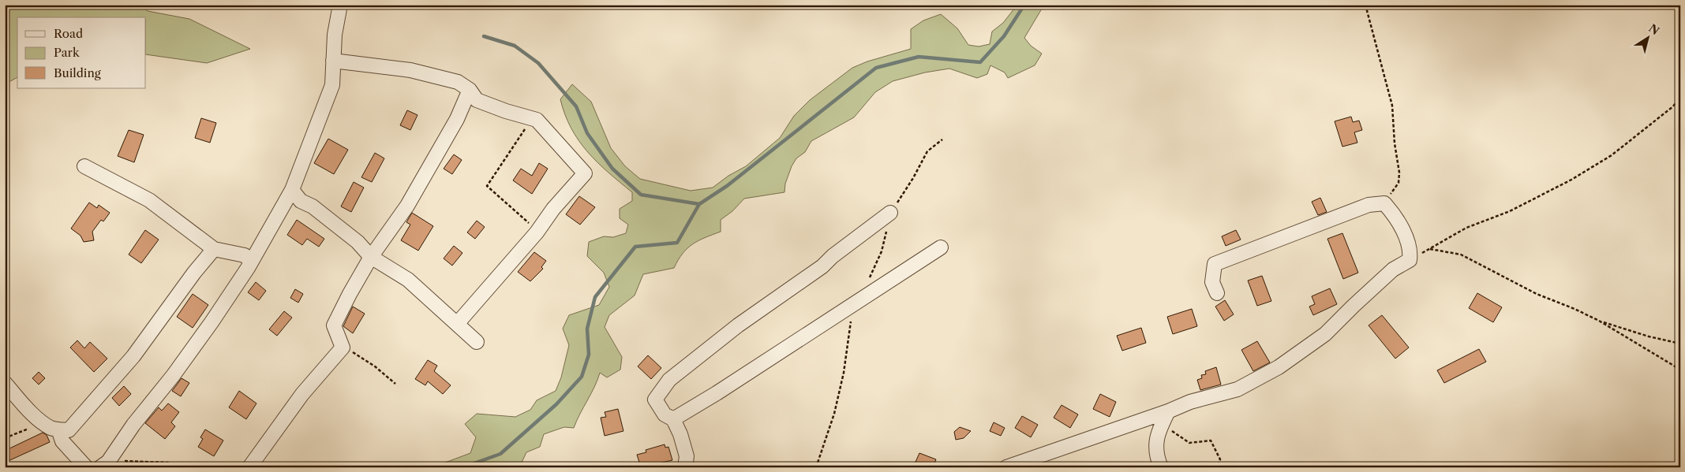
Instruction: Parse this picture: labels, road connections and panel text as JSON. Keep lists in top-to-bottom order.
{
  "legend": ["Road", "Park", "Building"],
  "north": "top right"
}
